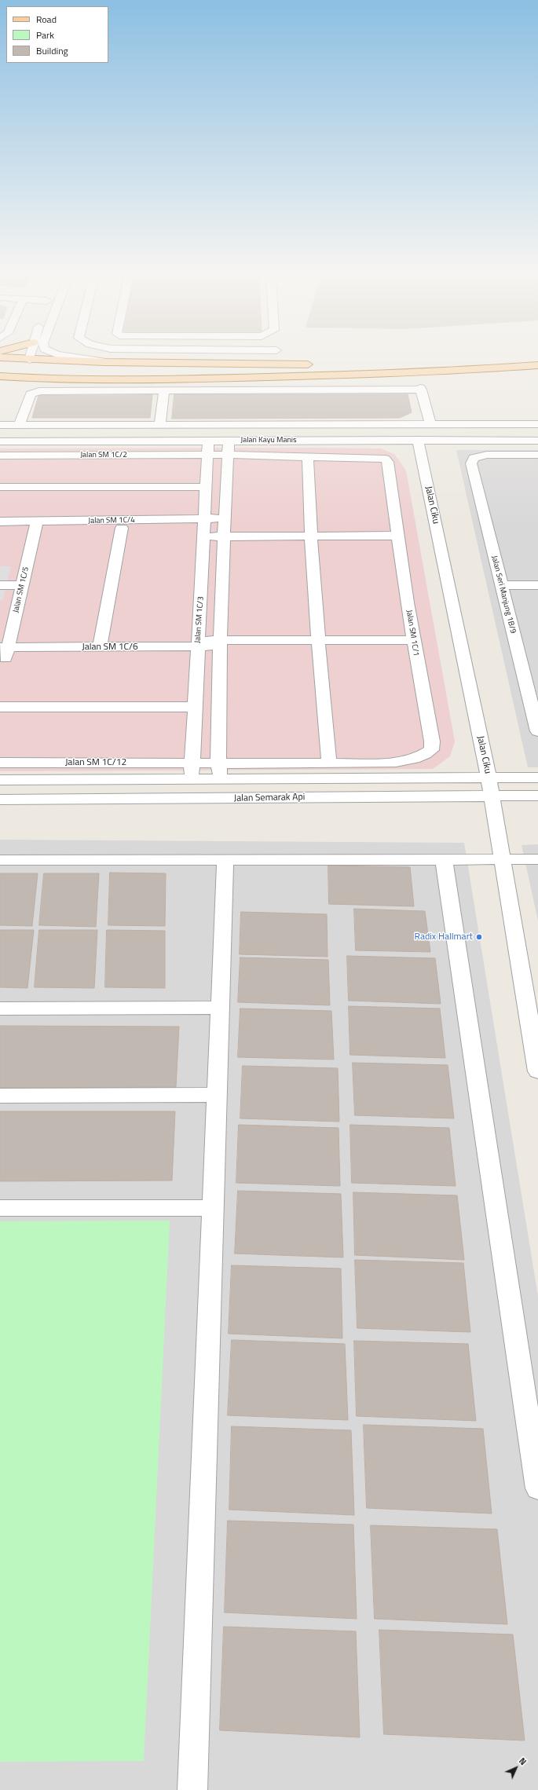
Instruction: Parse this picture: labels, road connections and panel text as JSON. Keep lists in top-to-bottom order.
{
  "streets": {
    "street": [
      "Jalan Kayu Manis",
      "Jalan SM 1C/2",
      "Jalan Ciku",
      "Jalan SM 1C/4",
      "Jalan SM 1C/5",
      "Jalan Seri Manjung 1B/9",
      "Jalan SM 1C/3",
      "Jalan SM 1C/1",
      "Jalan SM 1C/6",
      "Jalan SM 1C/12",
      "Jalan Semarak Api"
    ]
  },
  "crossings": [
    ["Jalan Kayu Manis", "Jalan Ciku"],
    ["Jalan Kayu Manis", "Jalan SM 1C/3"],
    ["Jalan SM 1C/2", "Jalan SM 1C/3"],
    ["Jalan SM 1C/2", "Jalan SM 1C/1"],
    ["Jalan Ciku", "Jalan Semarak Api"],
    ["Jalan SM 1C/4", "Jalan SM 1C/5"],
    ["Jalan SM 1C/4", "Jalan SM 1C/3"],
    ["Jalan SM 1C/5", "Jalan SM 1C/6"],
    ["Jalan SM 1C/3", "Jalan SM 1C/6"],
    ["Jalan SM 1C/3", "Jalan SM 1C/12"],
    ["Jalan SM 1C/3", "Jalan Semarak Api"],
    ["Jalan SM 1C/1", "Jalan SM 1C/6"],
    ["Jalan SM 1C/1", "Jalan SM 1C/12"]
  ],
  "places": ["Radix Hallmart"],
  "legend": ["Road", "Park", "Building"],
  "north": "top right"
}
